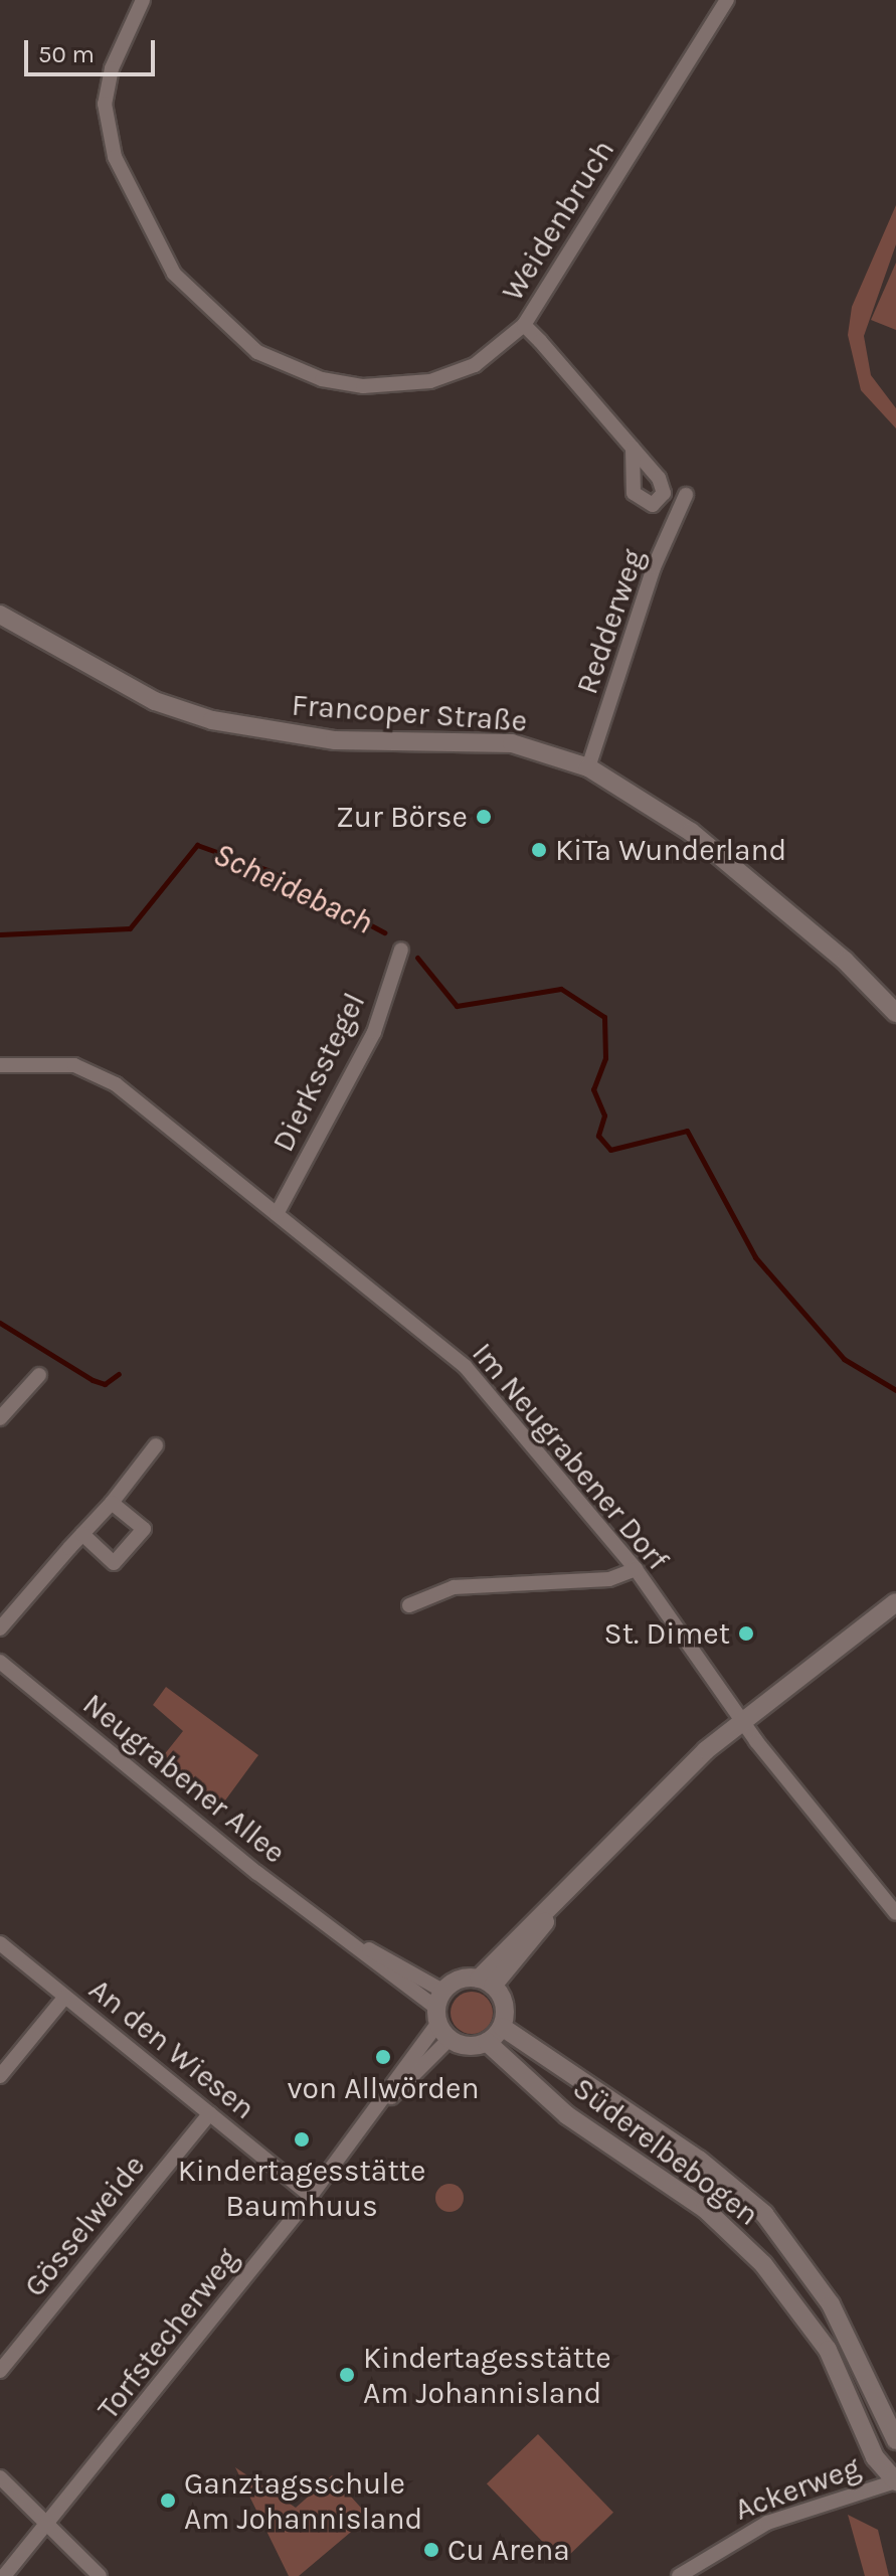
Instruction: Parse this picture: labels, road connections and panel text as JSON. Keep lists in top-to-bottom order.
{
  "streets": {
    "main road": ["Francoper Straße", "Süderelbebogen"],
    "street": [
      "Weidenbruch",
      "Redderweg",
      "Dierksstegel",
      "Im Neugrabener Dorf",
      "Neugrabener Allee",
      "An den Wiesen",
      "Gösselweide",
      "Torfstecherweg",
      "Ackerweg"
    ]
  },
  "crossings": [
    ["Redderweg", "Francoper Straße"],
    ["Dierksstegel", "Im Neugrabener Dorf"],
    ["Neugrabener Allee", "Süderelbebogen"],
    ["Neugrabener Allee", "Torfstecherweg"],
    ["An den Wiesen", "Gösselweide"],
    ["An den Wiesen", "Torfstecherweg"],
    ["Süderelbebogen", "Torfstecherweg"],
    ["Süderelbebogen", "Ackerweg"]
  ],
  "water": ["Scheidebach"],
  "places": [
    "Zur Börse",
    "KiTa Wunderland",
    "St. Dimet",
    "von Allwörden",
    "Kindertagesstätte Baumhuus",
    "Kindertagesstätte Am Johannisland",
    "Ganztagsschule Am Johannisland",
    "Cu Arena"
  ],
  "scale_bar": "50 m"
}
